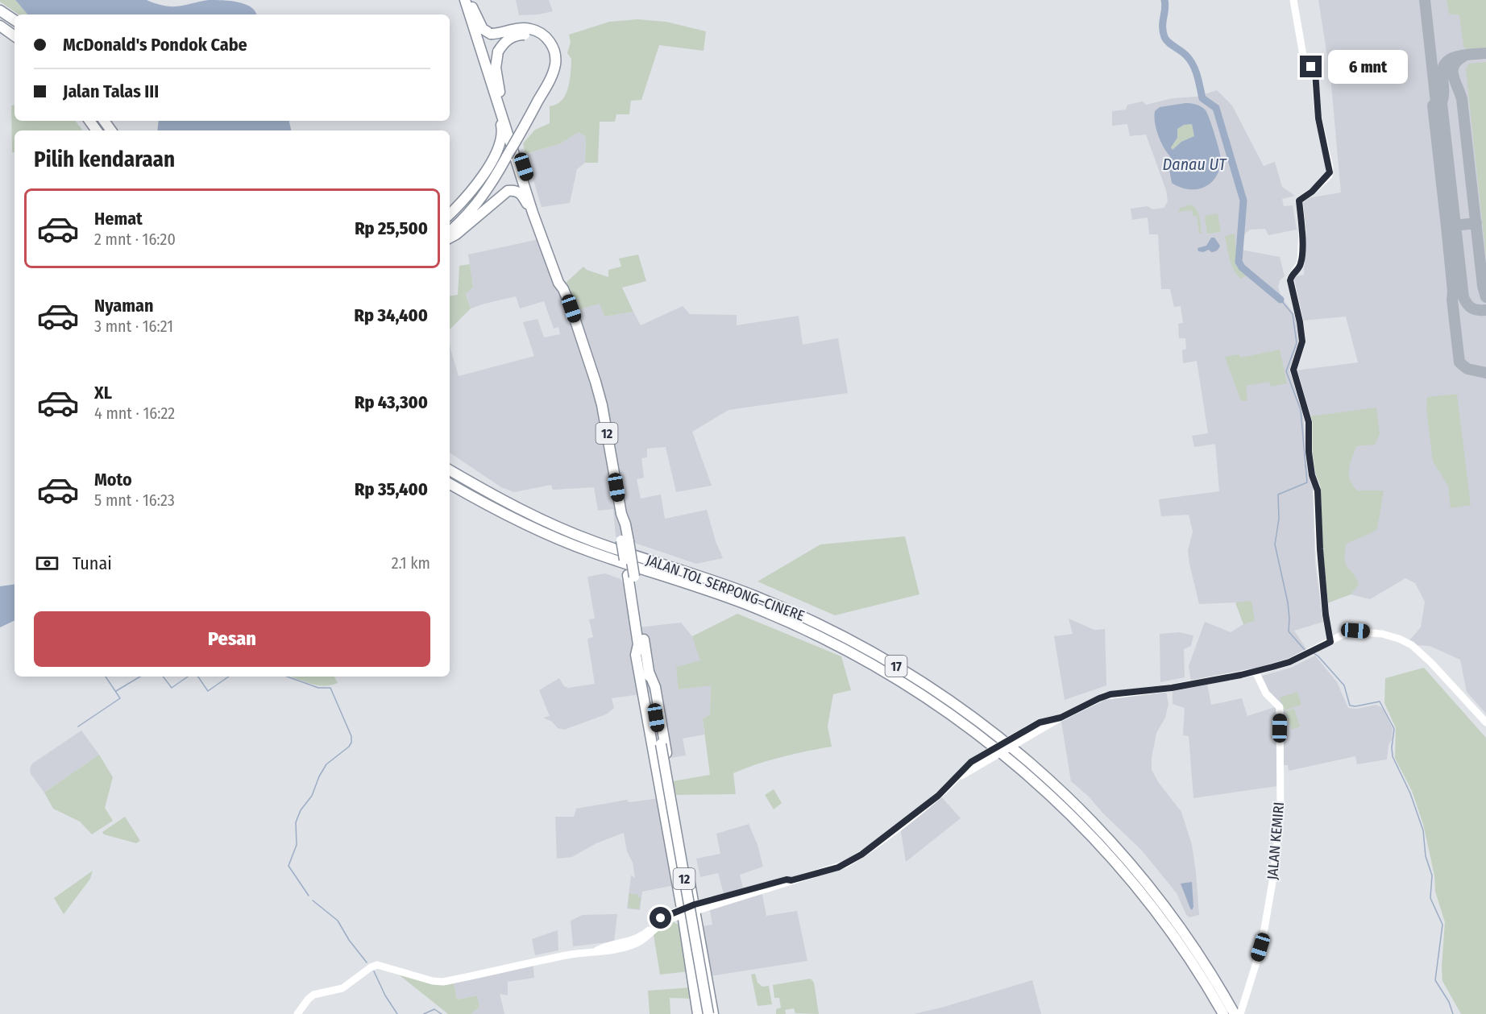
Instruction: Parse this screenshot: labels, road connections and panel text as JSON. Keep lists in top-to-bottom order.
{
  "streets": {
    "highway": ["12", "JALAN TOL SERPONG–CINERE", "17"],
    "main road": ["JALAN KEMIRI"]
  },
  "crossings": [
    ["JALAN TOL SERPONG–CINERE", "JALAN KEMIRI"]
  ],
  "water": ["Danau UT"],
  "page": {
    "banner": ["McDonald's Pondok Cabe", "Jalan Talas III"],
    "bubble": "6 mnt",
    "heading": "Pilih kendaraan",
    "list": [
      {
        "name": "Hemat",
        "note": "2 mnt · 16:20",
        "value": "Rp 25,500"
      },
      {
        "name": "Nyaman",
        "note": "3 mnt · 16:21",
        "value": "Rp 34,400"
      },
      {
        "name": "XL",
        "note": "4 mnt · 16:22",
        "value": "Rp 43,300"
      },
      {
        "name": "Moto",
        "note": "5 mnt · 16:23",
        "value": "Rp 35,400"
      }
    ],
    "pay": ["Tunai", "2.1 km"],
    "buttons": "Pesan"
  }
}
